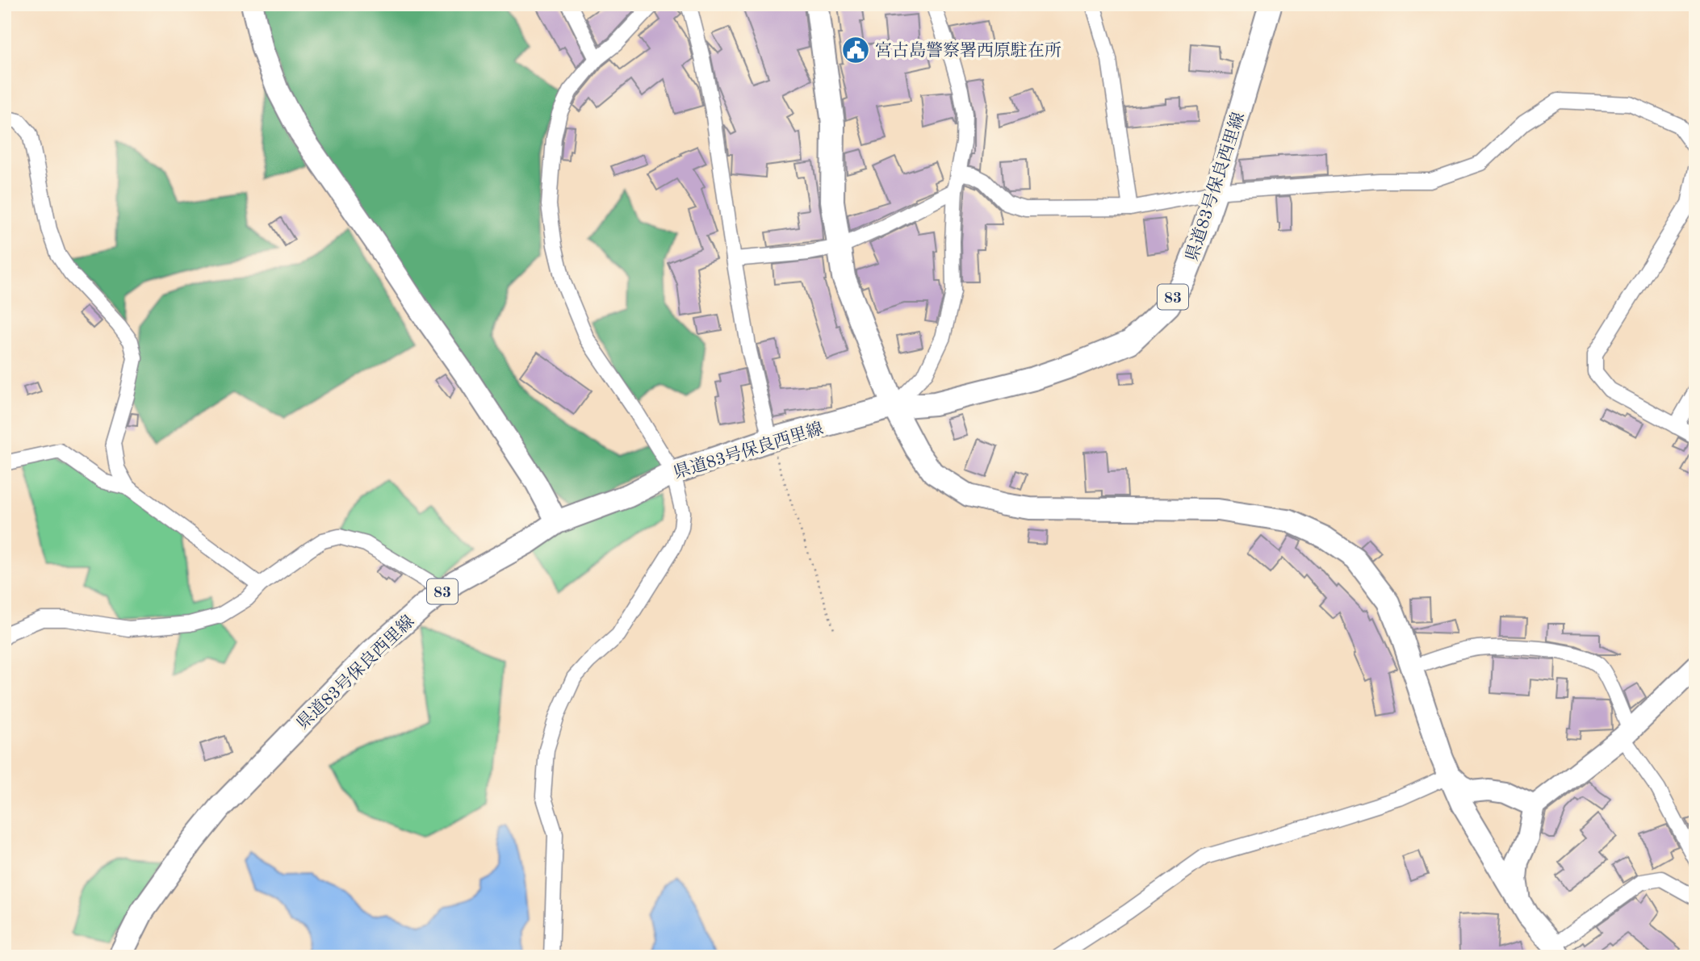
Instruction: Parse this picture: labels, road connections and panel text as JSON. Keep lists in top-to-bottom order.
{
  "streets": {
    "main road": ["県道83号保良西里線", "83"]
  },
  "places": {
    "public building": ["宮古島警察署西原駐在所"]
  }
}
